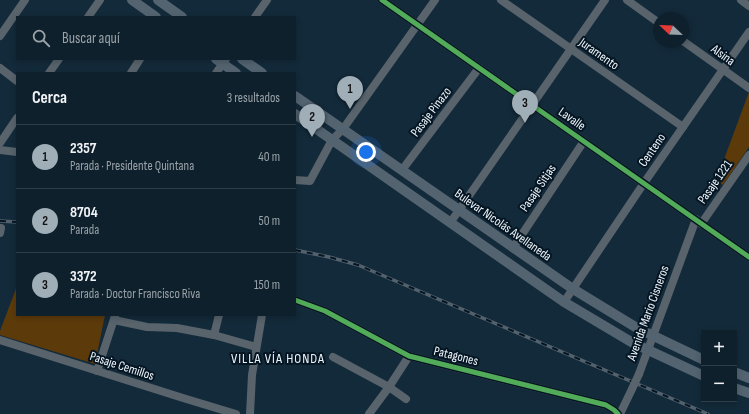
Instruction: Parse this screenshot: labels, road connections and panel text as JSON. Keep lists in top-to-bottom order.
{
  "streets": {
    "main road": ["Bulevar Nicolás Avellaneda"],
    "street": [
      "Juramento",
      "Alsina",
      "Pasaje Pinazo",
      "Lavalle",
      "Centeno",
      "Pasaje 1221",
      "Pasaje Sitjas",
      "Avenida Mario Cisneros",
      "Patagones",
      "Pasaje Cemillos"
    ]
  },
  "crossings": [
    ["Juramento", "Centeno"],
    ["Alsina", "Centeno"],
    ["Pasaje Pinazo", "Lavalle"],
    ["Pasaje Pinazo", "Bulevar Nicolás Avellaneda"],
    ["Lavalle", "Centeno"],
    ["Lavalle", "Pasaje 1221"],
    ["Lavalle", "Pasaje Sitjas"],
    ["Lavalle", "Avenida Mario Cisneros"],
    ["Centeno", "Bulevar Nicolás Avellaneda"],
    ["Pasaje 1221", "Avenida Mario Cisneros"],
    ["Pasaje Sitjas", "Bulevar Nicolás Avellaneda"],
    ["Bulevar Nicolás Avellaneda", "Avenida Mario Cisneros"],
    ["Avenida Mario Cisneros", "Patagones"]
  ],
  "districts": ["VILLA VÍA HONDA"],
  "north": "top left",
  "page": {
    "search": "Buscar aquí",
    "heading": ["Cerca", "3 resultados"],
    "pins": ["1", "3", "2"],
    "list": [
      {
        "mark": "1",
        "name": "2357",
        "note": "Parada · Presidente Quintana",
        "value": "40 m"
      },
      {
        "mark": "2",
        "name": "8704",
        "note": "Parada",
        "value": "50 m"
      },
      {
        "mark": "3",
        "name": "3372",
        "note": "Parada · Doctor Francisco Riva",
        "value": "150 m"
      }
    ],
    "map_buttons": ["+", "−"]
  }
}
